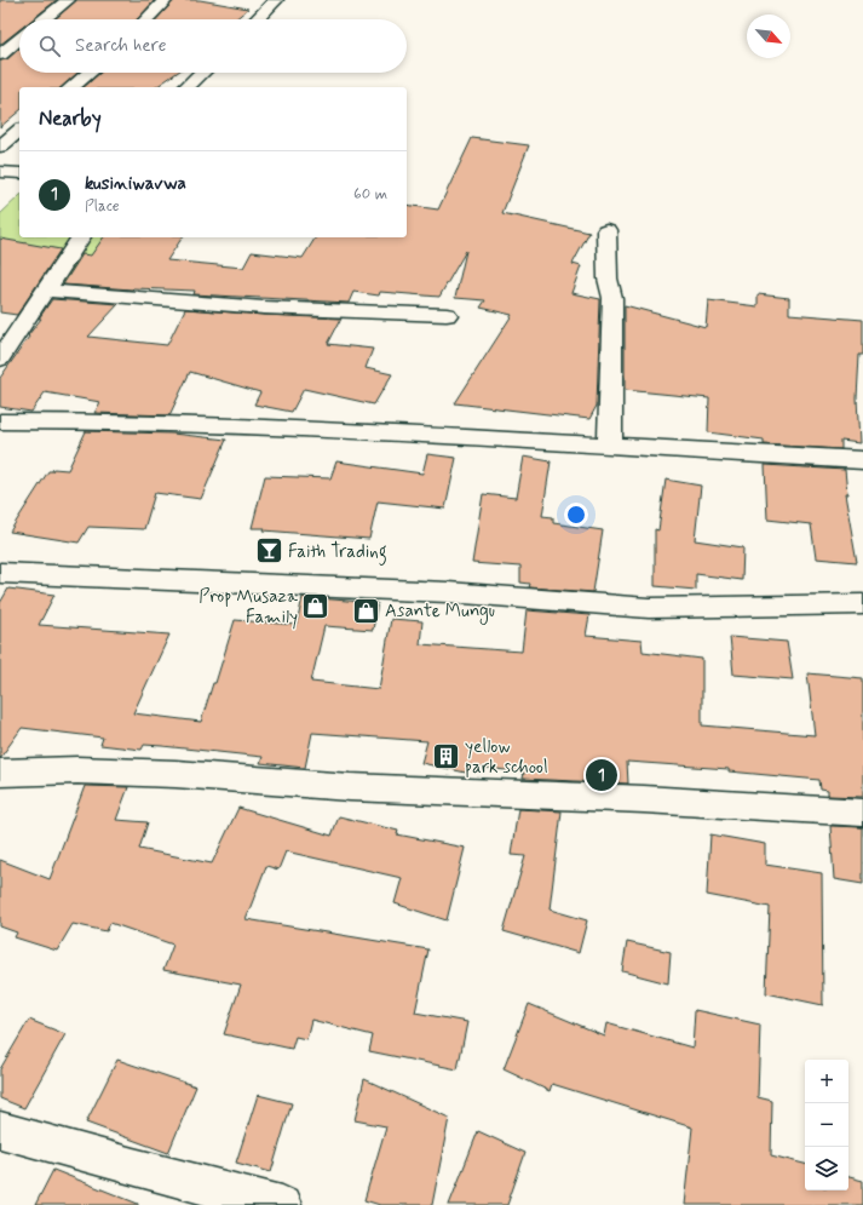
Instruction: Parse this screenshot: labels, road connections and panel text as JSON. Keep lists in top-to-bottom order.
{
  "places": {
    "bar": ["Faith Trading"],
    "shop": ["Prop Musaza Family", "Asante Mungu"],
    "building": ["yellow park school"]
  },
  "north": "bottom right",
  "page": {
    "search": "Search here",
    "heading": "Nearby",
    "list": [
      {
        "mark": "1",
        "name": "kusiniwavwa",
        "note": "Place",
        "value": "60 m"
      }
    ],
    "pins": "1",
    "map_buttons": ["+", "−"]
  }
}
